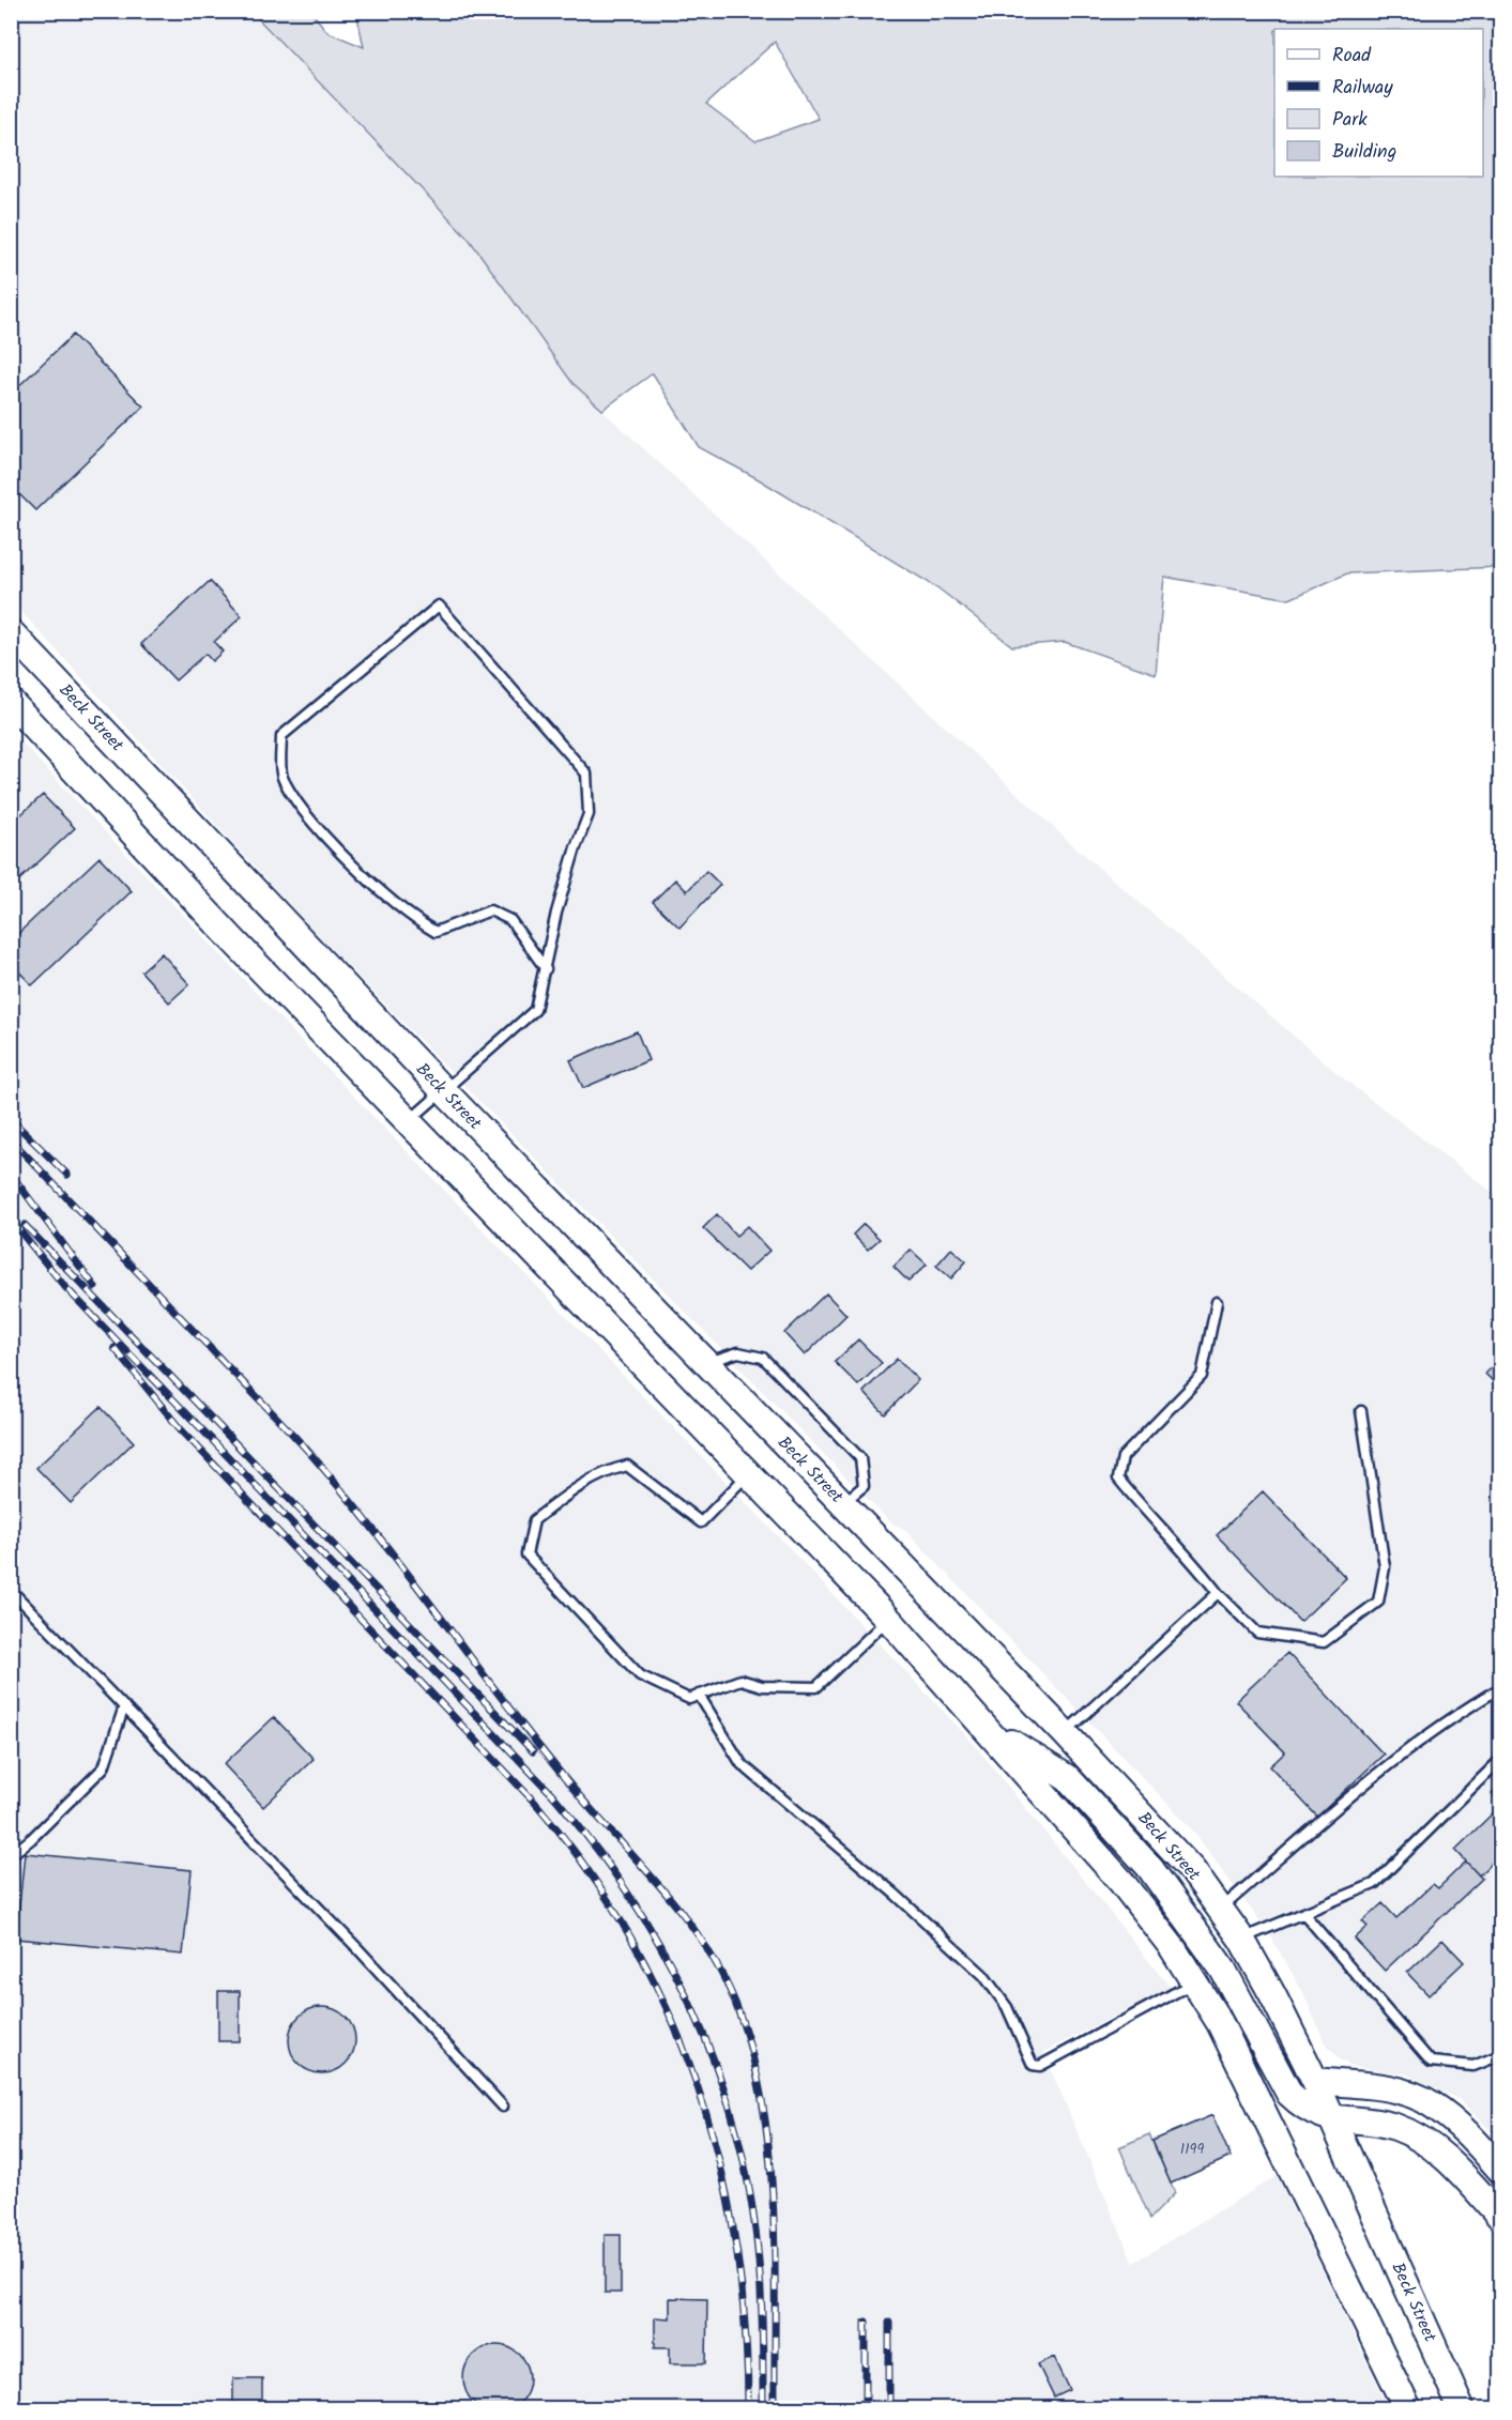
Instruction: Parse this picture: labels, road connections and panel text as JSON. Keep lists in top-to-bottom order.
{
  "streets": {
    "main road": ["Beck Street"]
  },
  "house_numbers": ["1199"],
  "legend": [
    "Road",
    "Railway",
    "Park",
    "Building"
  ]
}
